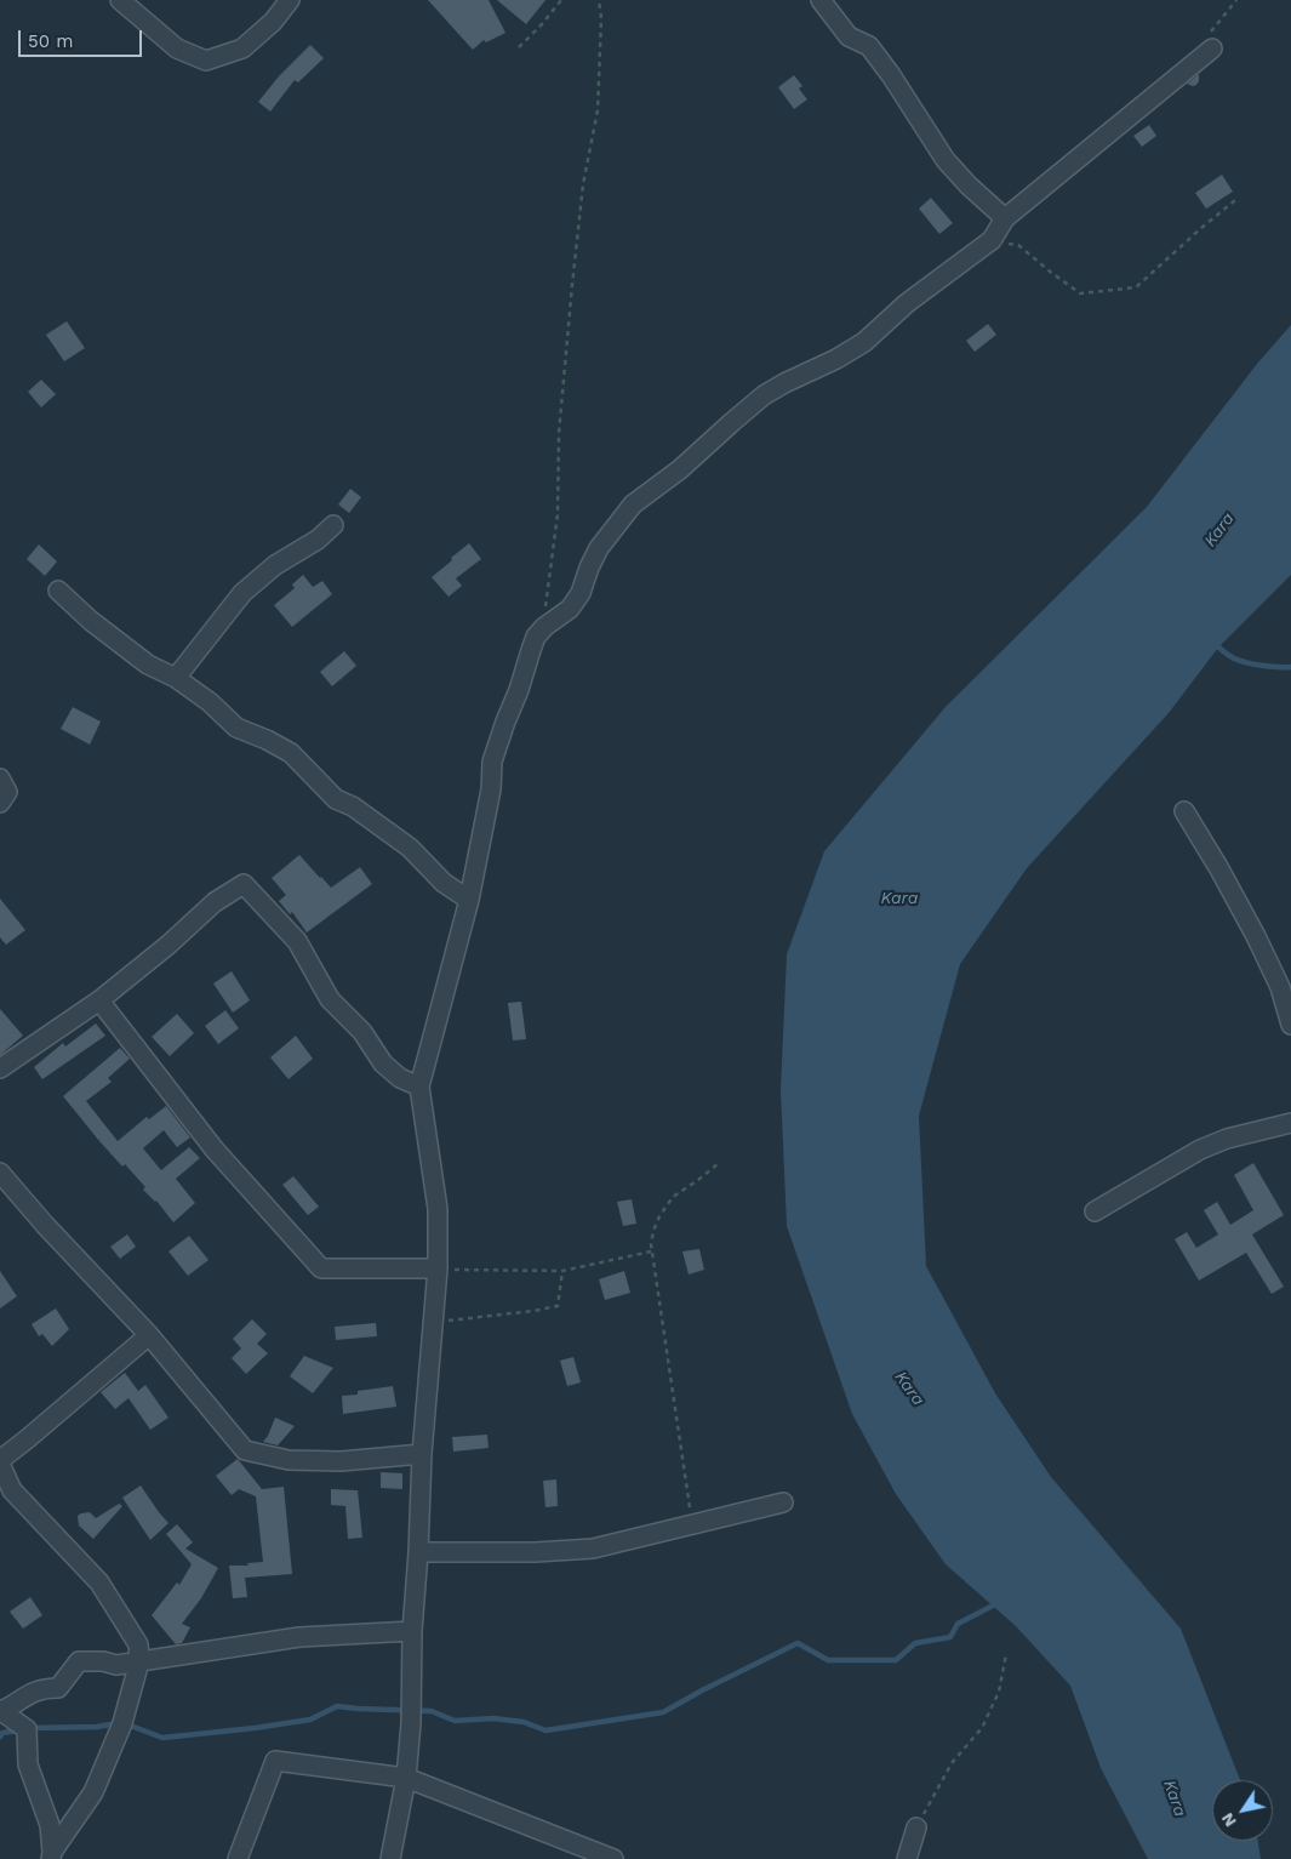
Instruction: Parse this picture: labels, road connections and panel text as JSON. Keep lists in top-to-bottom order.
{
  "water": ["Kara"],
  "scale_bar": "50 m",
  "north": "bottom left"
}
